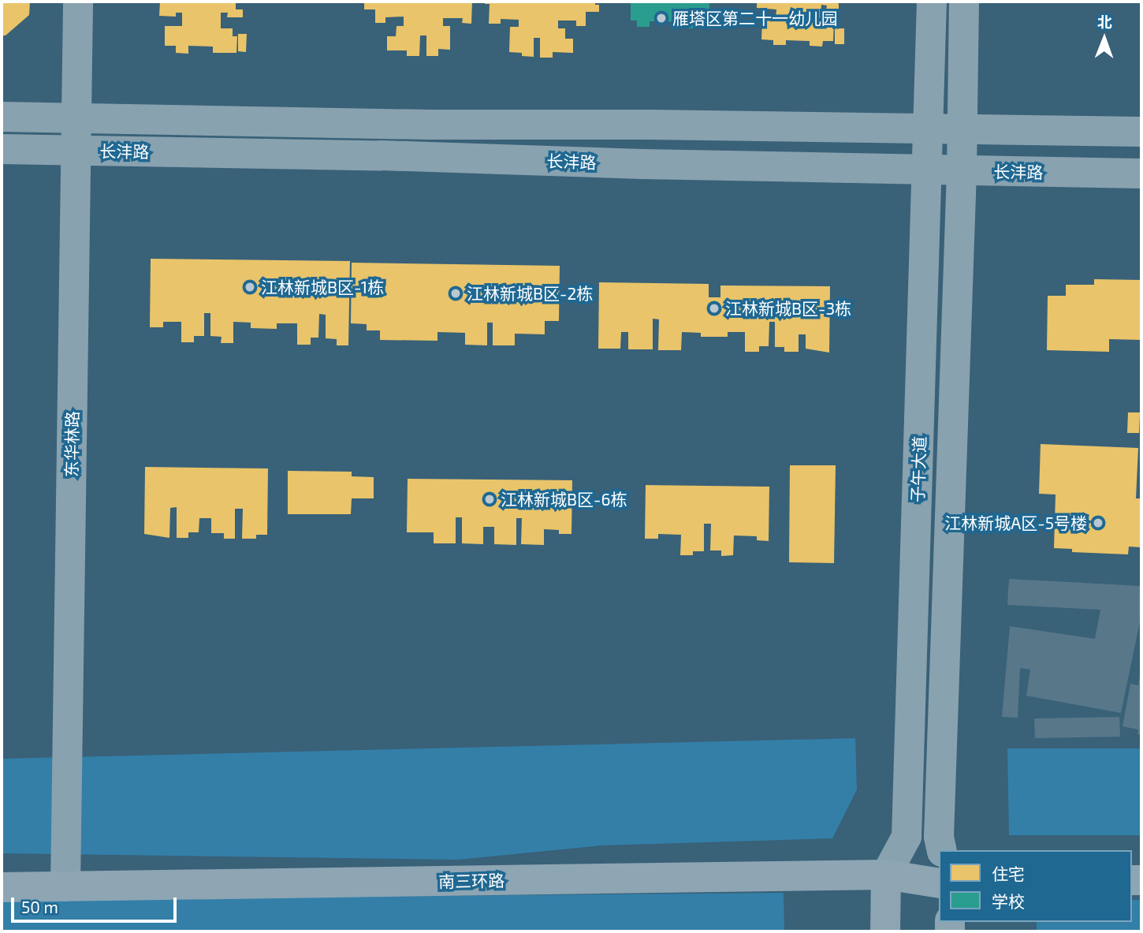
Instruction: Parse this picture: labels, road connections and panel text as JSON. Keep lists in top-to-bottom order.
{
  "streets": {
    "highway": ["南三环路"],
    "main road": ["子午大道"],
    "street": ["长沣路", "东华林路"]
  },
  "crossings": [
    ["长沣路", "东华林路"],
    ["长沣路", "子午大道"],
    ["东华林路", "南三环路"],
    ["子午大道", "南三环路"]
  ],
  "places": [
    "雁塔区第二十一幼儿园",
    "江林新城B区-1栋",
    "江林新城B区-2栋",
    "江林新城B区-3栋",
    "江林新城B区-6栋",
    "江林新城A区-5号楼"
  ],
  "legend": ["住宅", "学校"],
  "scale_bar": "50 m",
  "north": "top"
}
